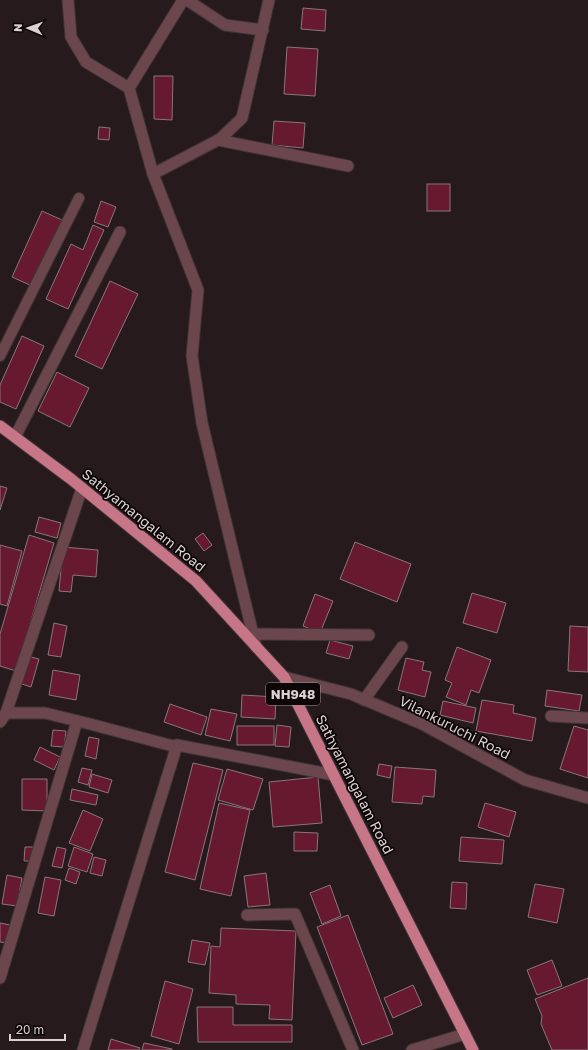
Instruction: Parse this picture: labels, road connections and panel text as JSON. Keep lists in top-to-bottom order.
{
  "streets": {
    "highway": ["Sathyamangalam Road", "NH948"],
    "street": ["Vilankuruchi Road"]
  },
  "crossings": [
    ["Sathyamangalam Road", "Vilankuruchi Road"]
  ],
  "scale_bar": "20 m",
  "north": "left"
}
